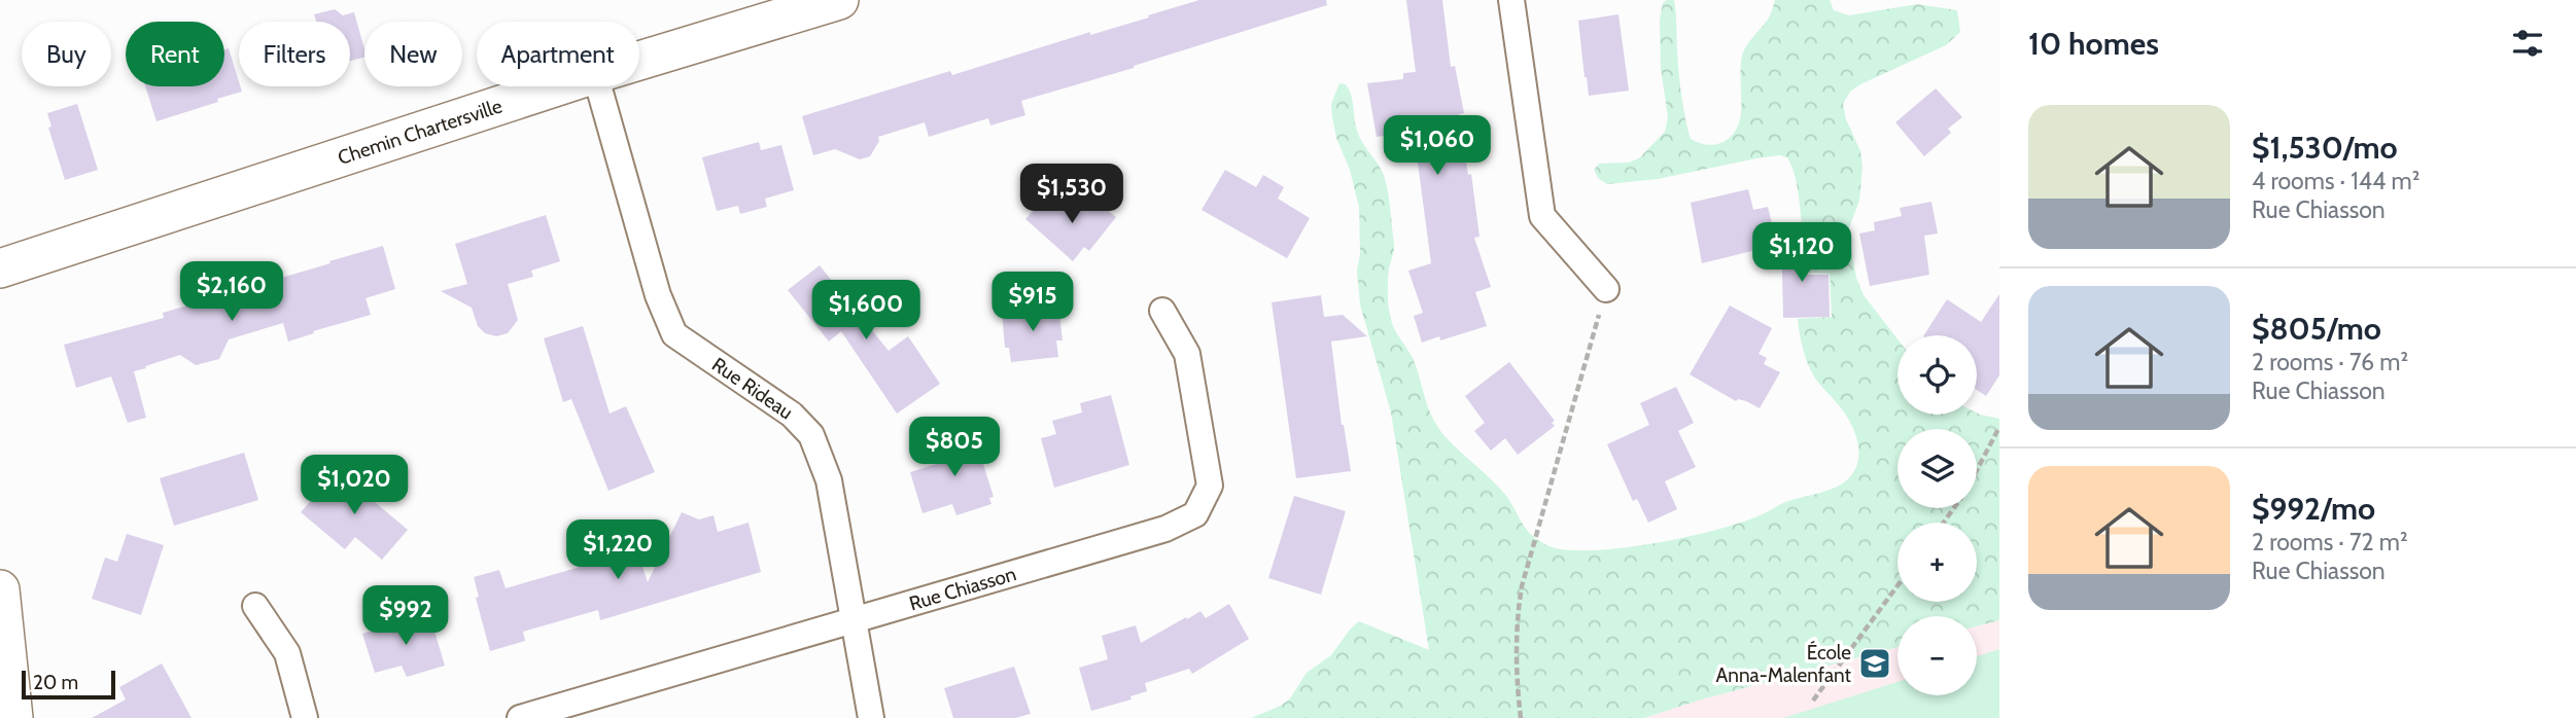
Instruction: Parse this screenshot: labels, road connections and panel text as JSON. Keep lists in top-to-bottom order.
{
  "streets": {
    "street": ["Chemin Chartersville", "Rue Rideau", "Rue Chiasson"]
  },
  "crossings": [
    ["Rue Rideau", "Rue Chiasson"]
  ],
  "places": {
    "school or university": ["École Anna-Malenfant"]
  },
  "scale_bar": "20 m",
  "page": {
    "heading": "10 homes",
    "chip": [
      "Buy",
      "Rent",
      "Filters",
      "New",
      "Apartment"
    ],
    "list": [
      {
        "name": "$1,530/mo",
        "note": "4 rooms · 144 m² · Rue Chiasson"
      },
      {
        "name": "$805/mo",
        "note": "2 rooms · 76 m² · Rue Chiasson"
      },
      {
        "name": "$992/mo",
        "note": "2 rooms · 72 m² · Rue Chiasson"
      }
    ],
    "price": [
      "$1,060",
      "$1,530",
      "$1,120",
      "$2,160",
      "$915",
      "$1,600",
      "$805",
      "$1,020",
      "$1,220",
      "$992"
    ],
    "map_buttons": ["+", "−"],
    "scale": "20 m"
  }
}
